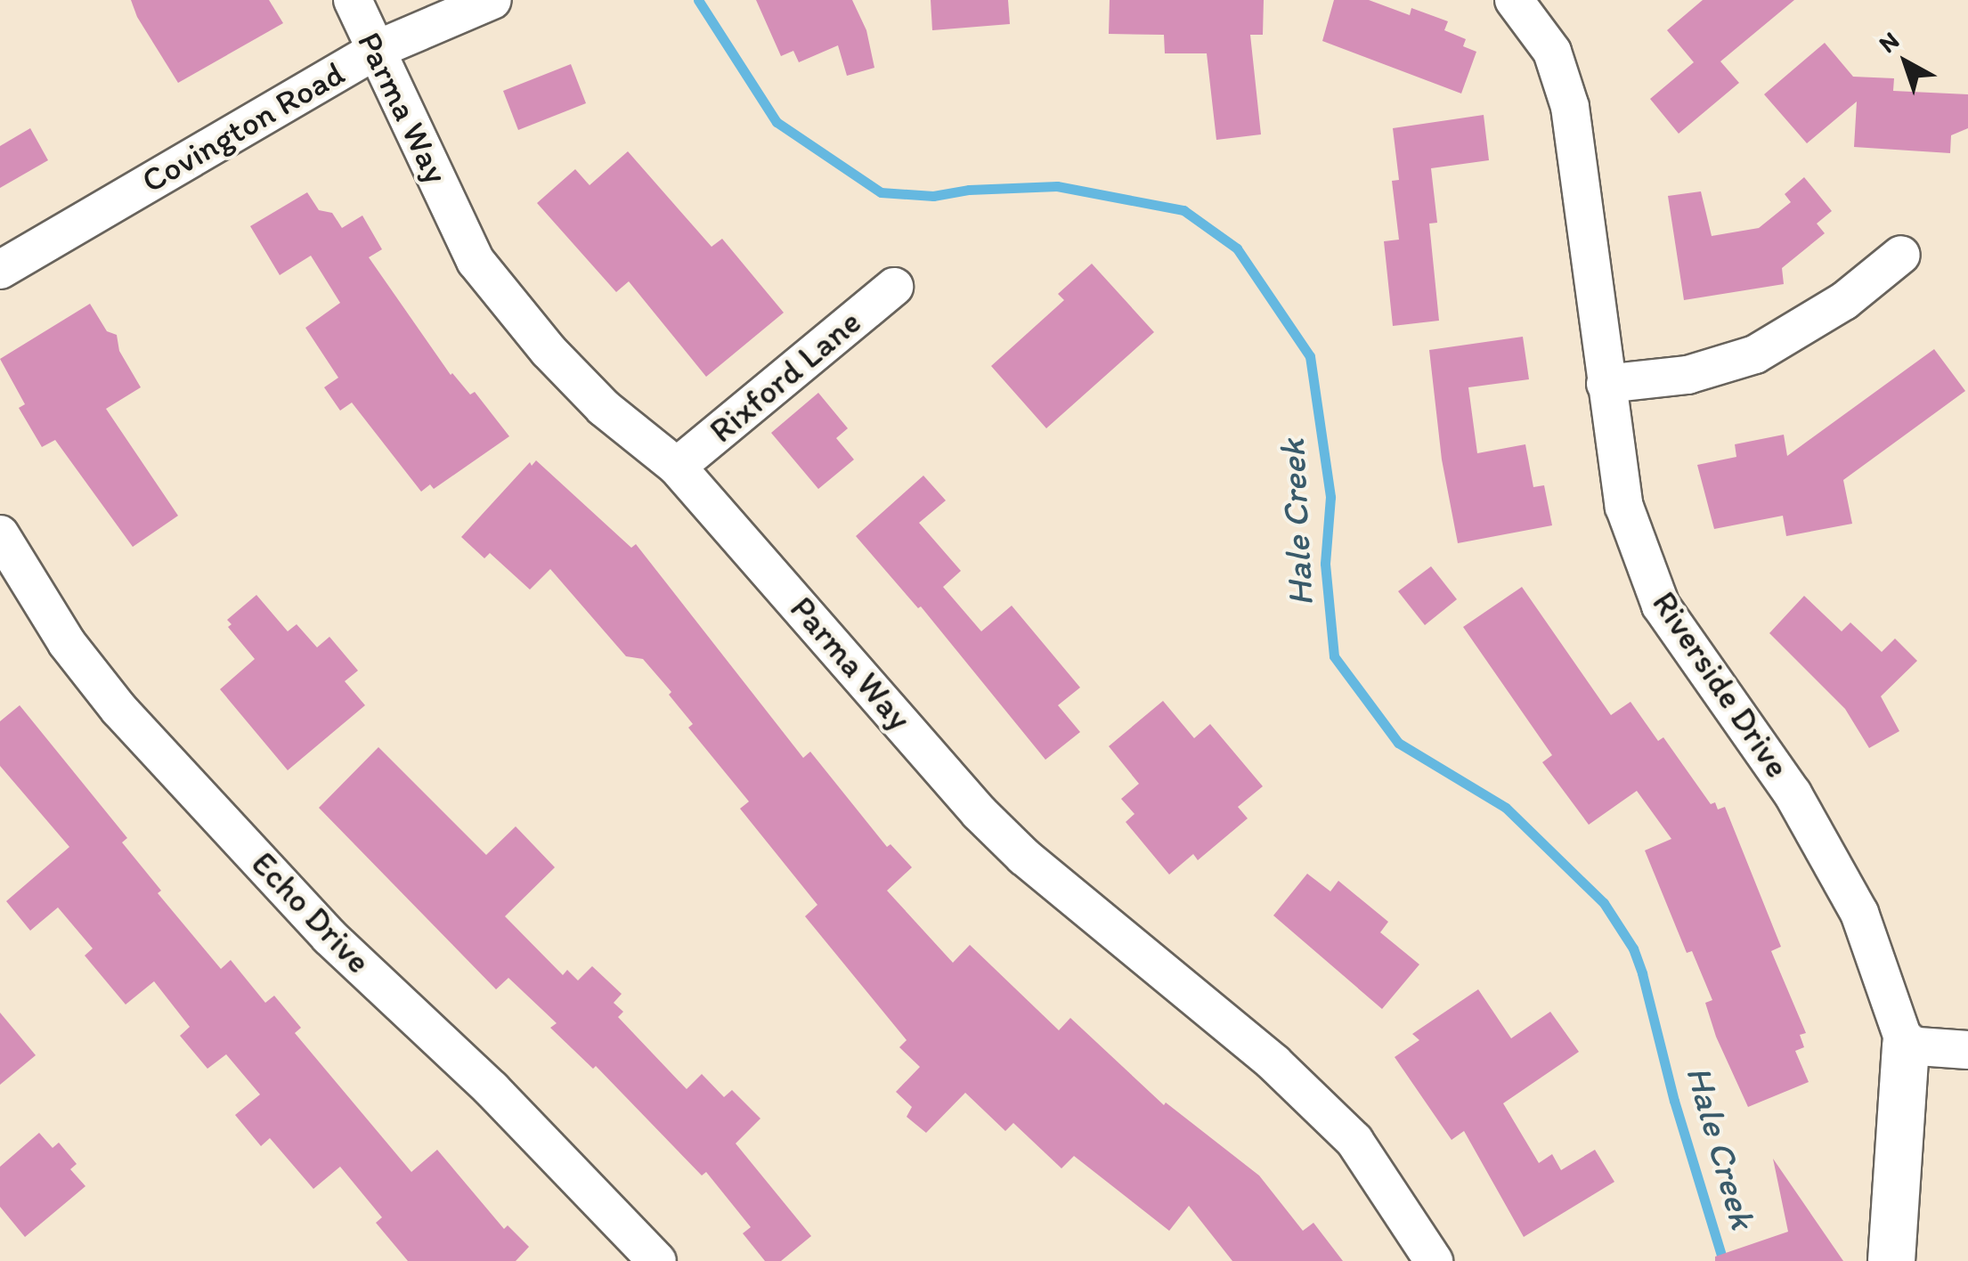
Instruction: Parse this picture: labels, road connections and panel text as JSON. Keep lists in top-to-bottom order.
{
  "streets": {
    "street": [
      "Parma Way",
      "Covington Road",
      "Rixford Lane",
      "Riverside Drive",
      "Echo Drive"
    ]
  },
  "crossings": [
    ["Parma Way", "Covington Road"],
    ["Parma Way", "Rixford Lane"]
  ],
  "water": ["Hale Creek"],
  "north": "top left"
}
